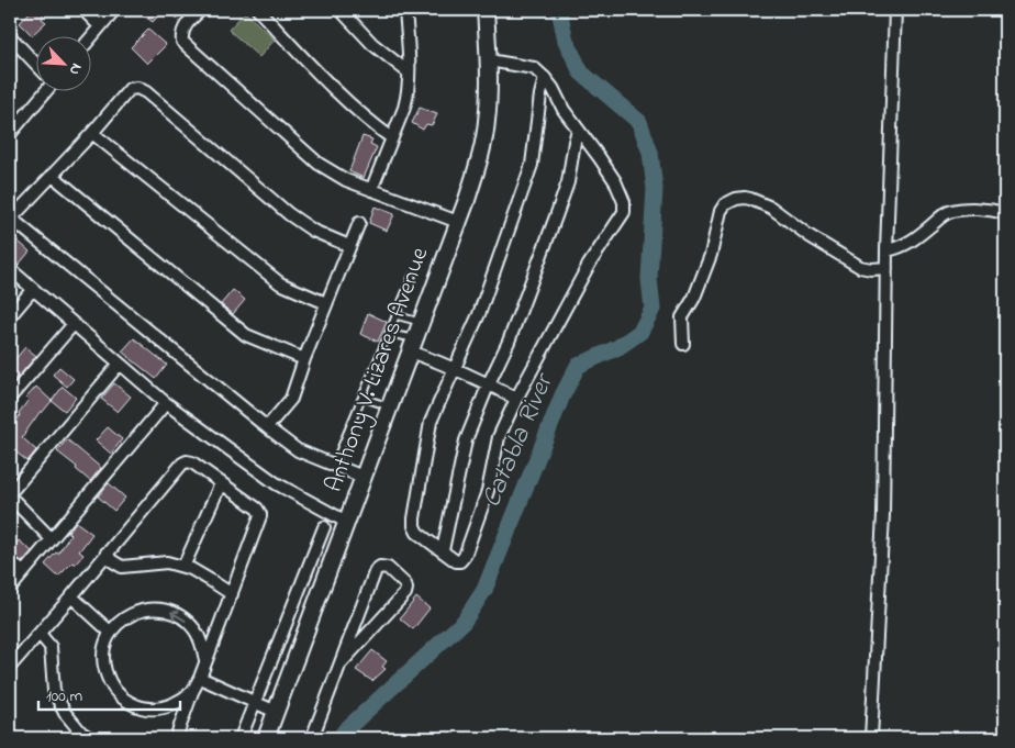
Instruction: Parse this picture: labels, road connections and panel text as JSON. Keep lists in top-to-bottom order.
{
  "streets": {
    "main road": ["Anthony V. Lizares Avenue"]
  },
  "water": ["Catabla River"],
  "scale_bar": "100 m",
  "north": "bottom right"
}
